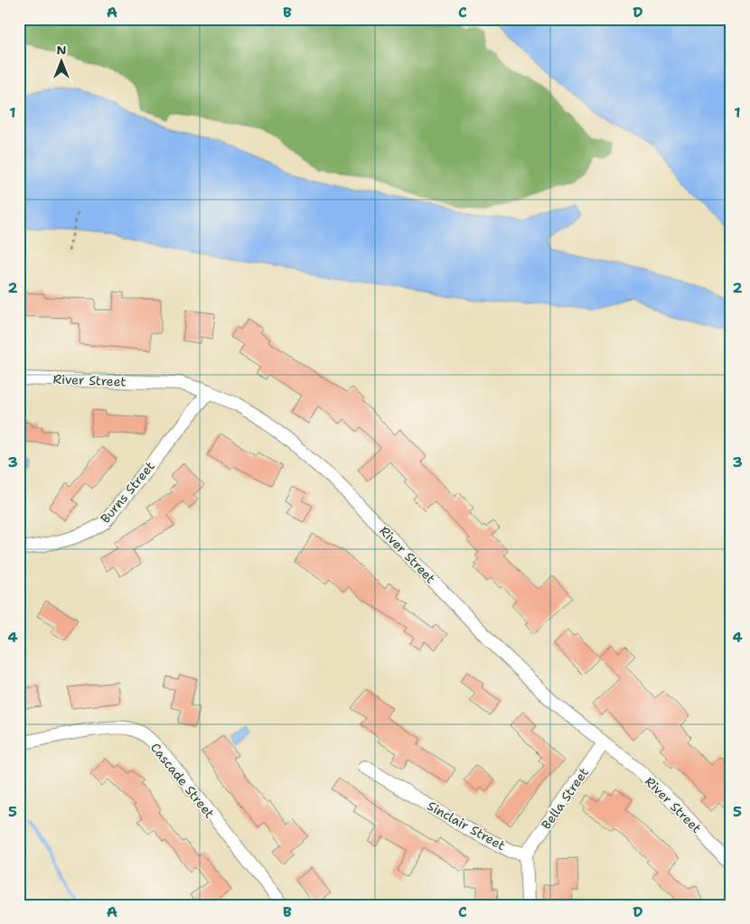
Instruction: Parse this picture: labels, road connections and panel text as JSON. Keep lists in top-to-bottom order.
{
  "streets": {
    "street": [
      "River Street",
      "Burns Street",
      "Cascade Street",
      "Bella Street",
      "Sinclair Street"
    ]
  },
  "crossings": [
    ["River Street", "Burns Street"],
    ["River Street", "Bella Street"],
    ["Bella Street", "Sinclair Street"]
  ],
  "north": "top",
  "grid": {
    "columns": [
      "A",
      "B",
      "C",
      "D"
    ],
    "rows": [
      "1",
      "2",
      "3",
      "4",
      "5"
    ]
  }
}
